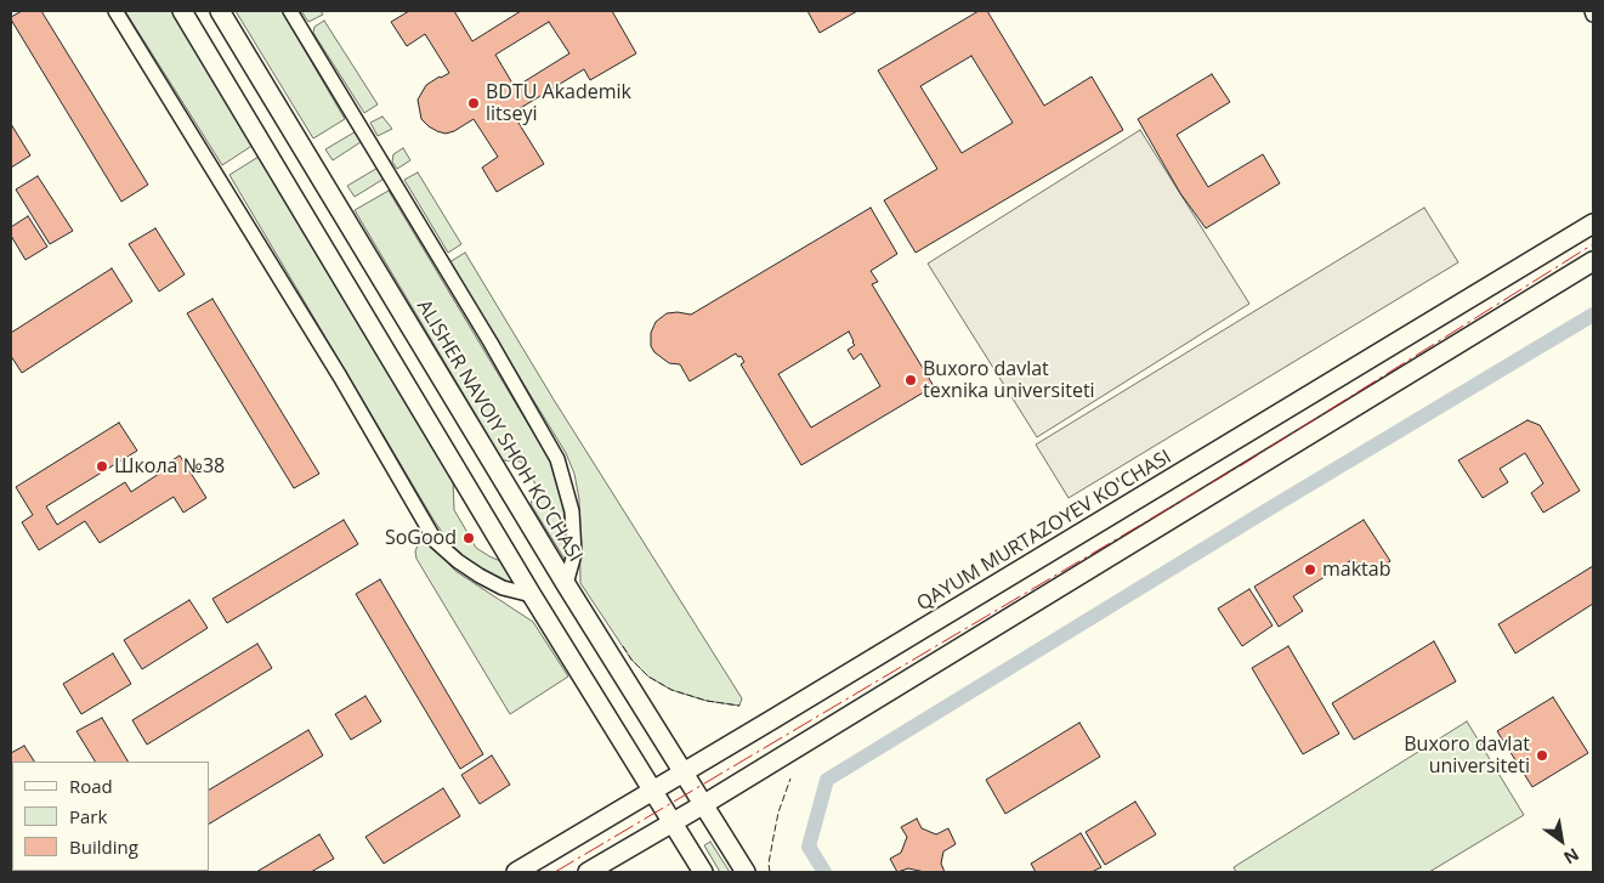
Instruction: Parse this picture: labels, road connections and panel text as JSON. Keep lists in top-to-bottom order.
{
  "streets": {
    "street": ["ALISHER NAVOIY SHOH KO'CHASI", "QAYUM MURTAZOYEV KO'CHASI"]
  },
  "crossings": [
    ["ALISHER NAVOIY SHOH KO'CHASI", "QAYUM MURTAZOYEV KO'CHASI"]
  ],
  "places": [
    "BDTU Akademik litseyi",
    "Buxoro davlat texnika universiteti",
    "Школа №38",
    "SoGood",
    "maktab",
    "Buxoro davlat universiteti"
  ],
  "legend": ["Road", "Park", "Building"],
  "north": "bottom right"
}
